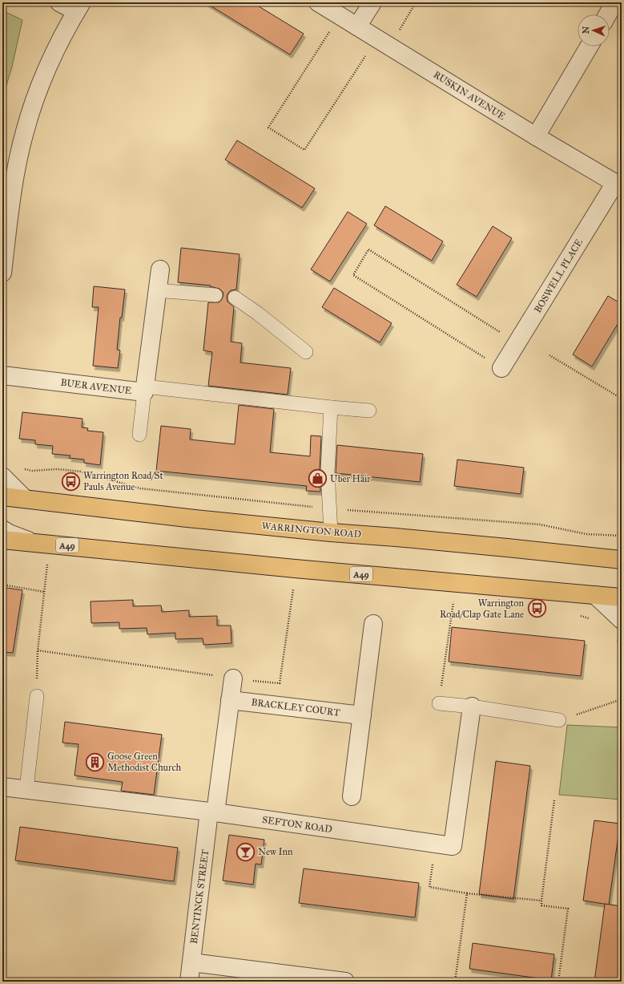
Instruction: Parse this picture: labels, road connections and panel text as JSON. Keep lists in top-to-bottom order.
{
  "streets": {
    "highway": ["WARRINGTON ROAD", "A49"],
    "street": [
      "RUSKIN AVENUE",
      "BOSWELL PLACE",
      "BUER AVENUE",
      "BRACKLEY COURT",
      "SEFTON ROAD",
      "BENTINCK STREET"
    ]
  },
  "crossings": [
    ["RUSKIN AVENUE", "BOSWELL PLACE"],
    ["BRACKLEY COURT", "BENTINCK STREET"],
    ["SEFTON ROAD", "BENTINCK STREET"]
  ],
  "places": {
    "shop": ["Uber Hair"],
    "bus stop": ["Warrington Road/St Pauls Avenue", "Warrington Road/Clap Gate Lane"],
    "building": ["Goose Green Methodist Church"],
    "bar": ["New Inn"]
  },
  "north": "left"
}
